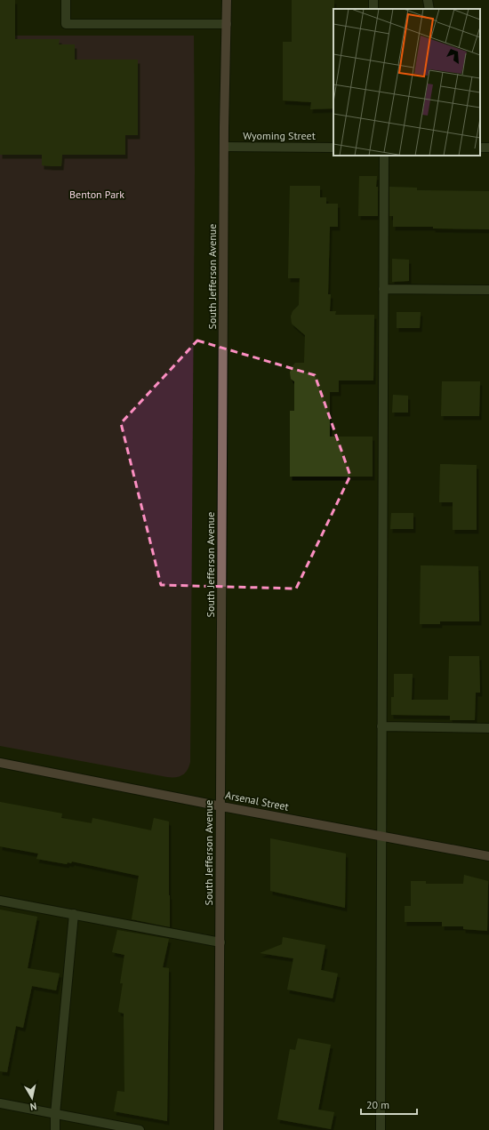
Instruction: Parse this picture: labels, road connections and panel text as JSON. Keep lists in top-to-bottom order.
{
  "streets": {
    "main road": ["South Jefferson Avenue", "Arsenal Street"],
    "street": ["Wyoming Street"]
  },
  "crossings": [
    ["Wyoming Street", "South Jefferson Avenue"],
    ["South Jefferson Avenue", "Arsenal Street"]
  ],
  "parks": ["Benton Park"],
  "scale_bar": "20 m",
  "north": "bottom"
}
